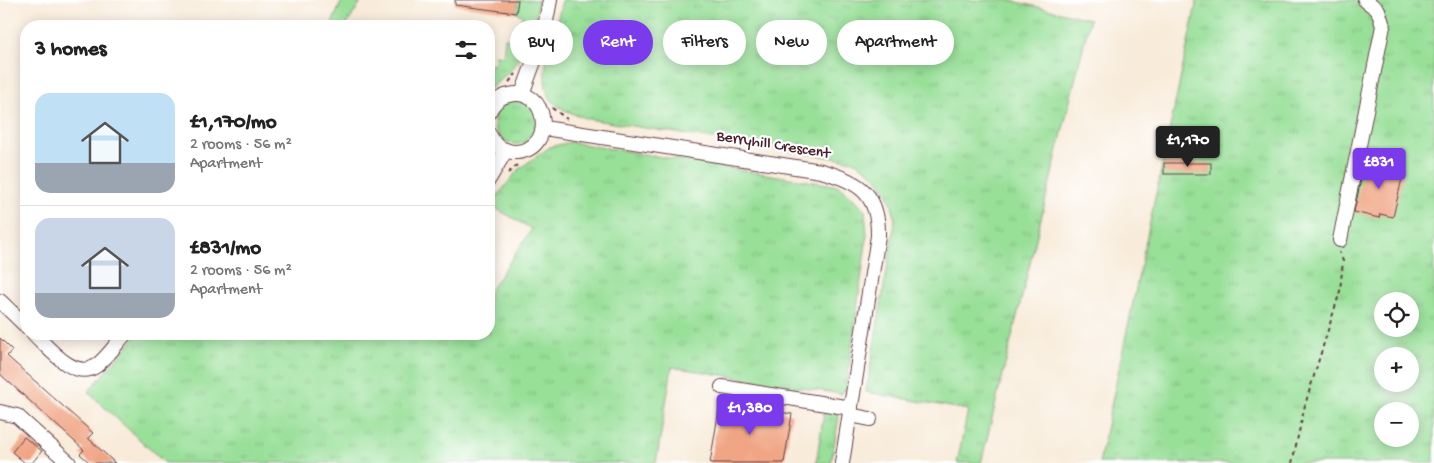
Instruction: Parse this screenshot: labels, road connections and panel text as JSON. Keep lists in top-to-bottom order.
{
  "streets": {
    "street": ["Berryhill Crescent"]
  },
  "page": {
    "chip": [
      "Buy",
      "Rent",
      "Filters",
      "New",
      "Apartment"
    ],
    "heading": "3 homes",
    "list": [
      {
        "name": "£1,170/mo",
        "note": "2 rooms · 56 m² · Apartment"
      },
      {
        "name": "£831/mo",
        "note": "2 rooms · 56 m² · Apartment"
      }
    ],
    "price": ["£1,170", "£831", "£1,380"],
    "map_buttons": ["+", "−"]
  }
}
